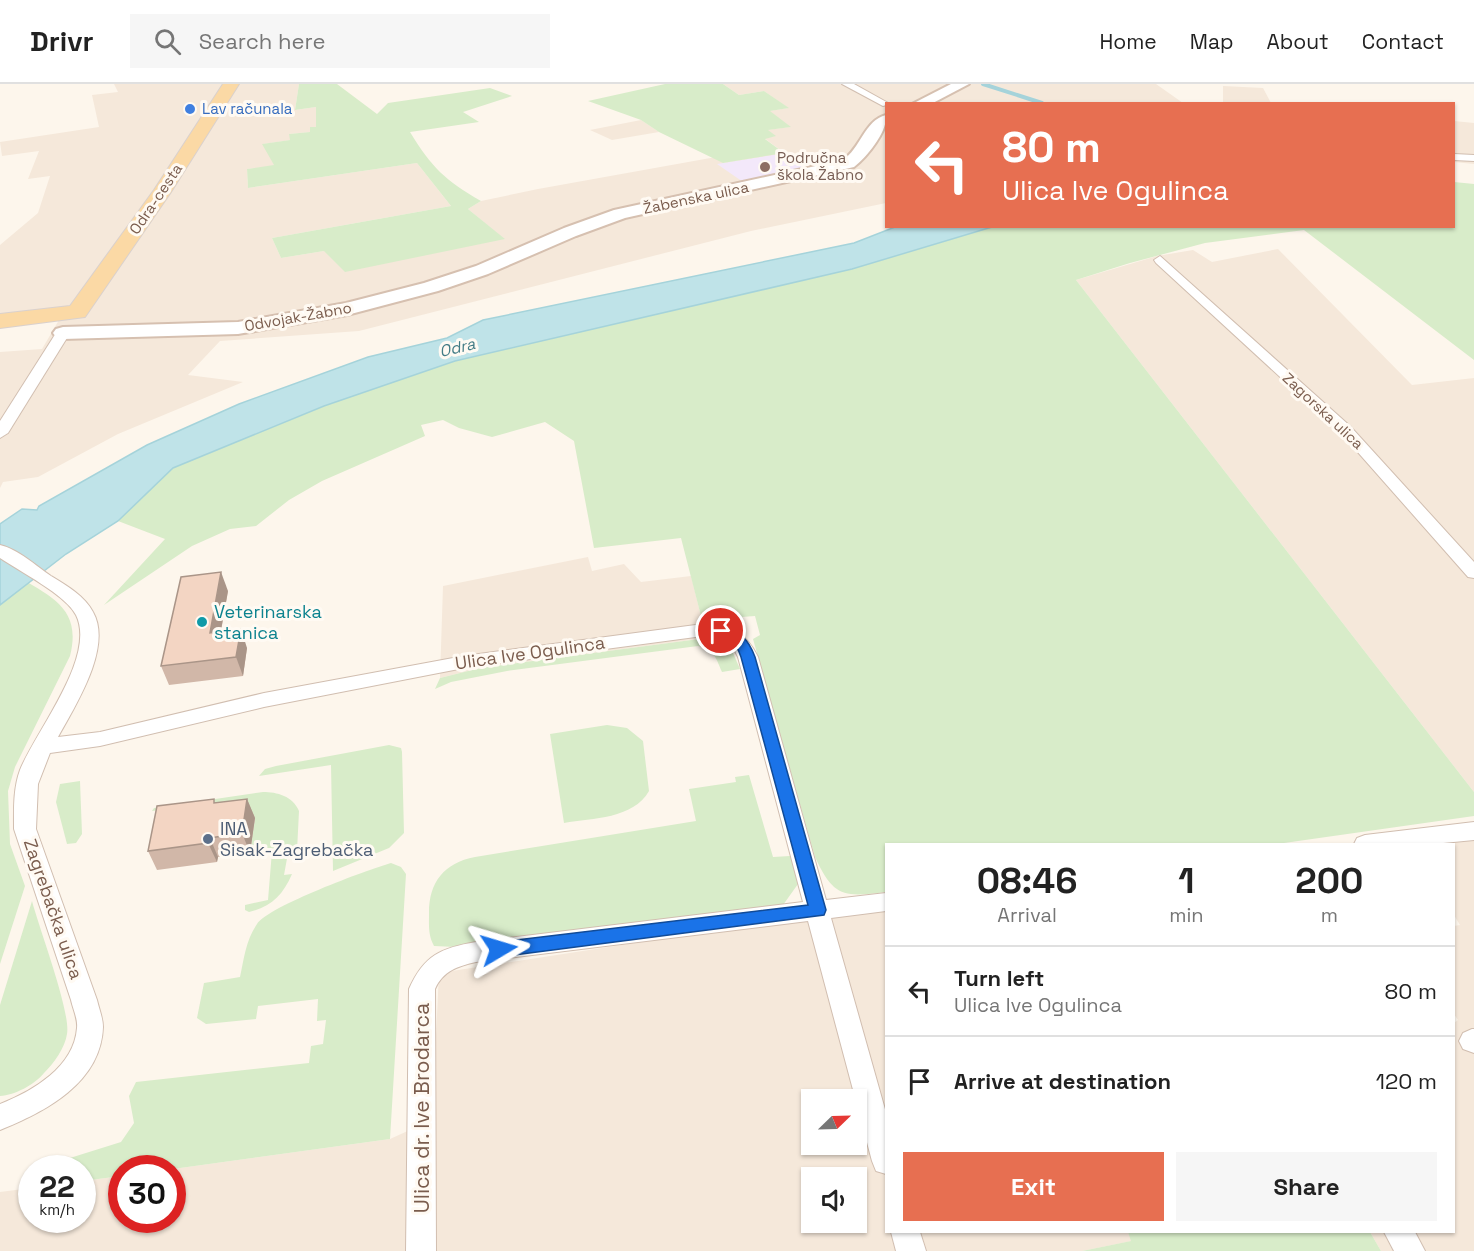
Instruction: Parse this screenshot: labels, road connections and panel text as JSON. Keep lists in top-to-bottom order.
{
  "streets": {
    "main road": ["Odra-cesta"],
    "street": [
      "Žabenska ulica",
      "Odvojak-Žabno",
      "Zagorska ulica",
      "Ulica Ive Ogulinca",
      "Zagrebačka ulica",
      "Ulica dr. Ive Brodarca"
    ]
  },
  "crossings": [
    ["Žabenska ulica", "Odvojak-Žabno"],
    ["Odra-cesta", "Odvojak-Žabno"],
    ["Ulica Ive Ogulinca", "Zagrebačka ulica"],
    ["Ulica Ive Ogulinca", "Ulica dr. Ive Brodarca"]
  ],
  "water": ["Odra"],
  "places": [
    "Lav računala",
    "Područna škola Žabno",
    "Veterinarska stanica",
    "INA Sisak-Zagrebačka"
  ],
  "north": "top right",
  "page": {
    "header": "Drivr",
    "search": "Search here",
    "nav": [
      "Home",
      "Map",
      "About",
      "Contact"
    ],
    "turn": ["80 m", "Ulica Ive Ogulinca"],
    "eta": [
      "08:46",
      "Arrival",
      "1",
      "min",
      "200",
      "m"
    ],
    "list": [
      {
        "name": "Turn left",
        "note": "Ulica Ive Ogulinca",
        "value": "80 m"
      },
      {
        "name": "Arrive at destination",
        "value": "120 m"
      }
    ],
    "buttons": ["Exit", "Share"],
    "speed": "22 km/h",
    "limit": "30"
  }
}
